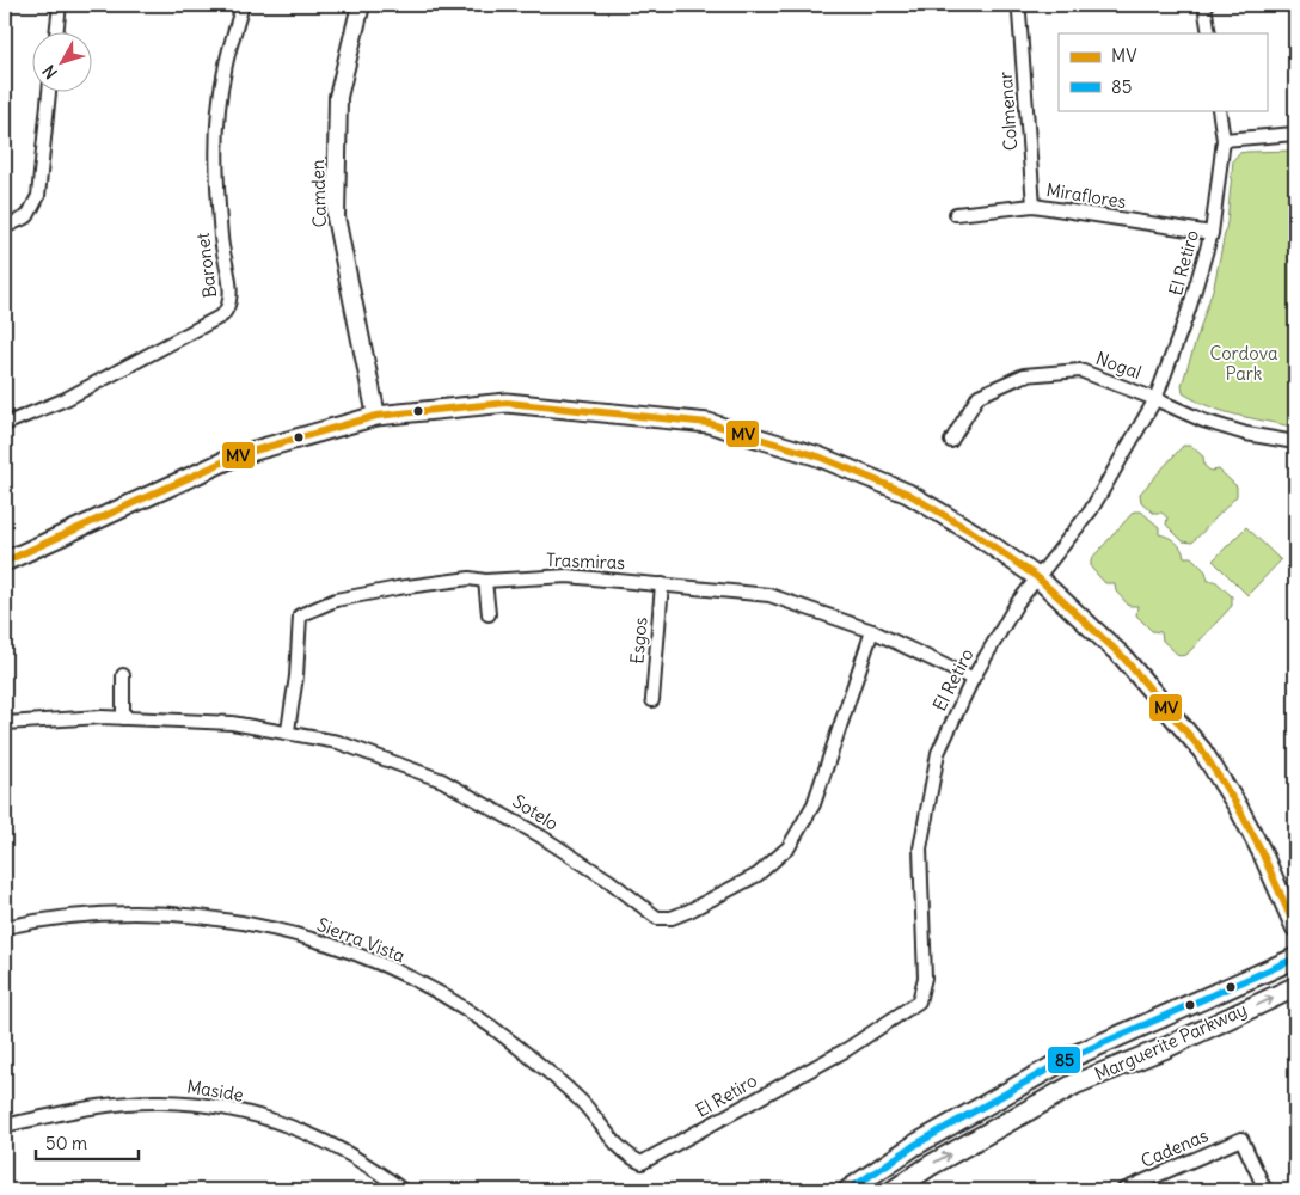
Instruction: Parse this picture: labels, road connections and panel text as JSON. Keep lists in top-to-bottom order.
{
  "streets": {
    "main road": ["Marguerite Parkway"],
    "street": [
      "Colmenar",
      "Camden",
      "Miraflores",
      "El Retiro",
      "Baronet",
      "Nogal",
      "Trasmiras",
      "Esgos",
      "Sotelo",
      "Sierra Vista",
      "Maside",
      "Cadenas"
    ]
  },
  "crossings": [
    ["Colmenar", "Miraflores"],
    ["Miraflores", "El Retiro"],
    ["El Retiro", "Nogal"],
    ["El Retiro", "Trasmiras"],
    ["El Retiro", "Sierra Vista"],
    ["Trasmiras", "Esgos"],
    ["Trasmiras", "Sotelo"]
  ],
  "parks": ["Cordova Park"],
  "lines": ["transit line MV", "transit line 85"],
  "legend": ["MV", "85"],
  "scale_bar": "50 m",
  "north": "bottom left"
}
